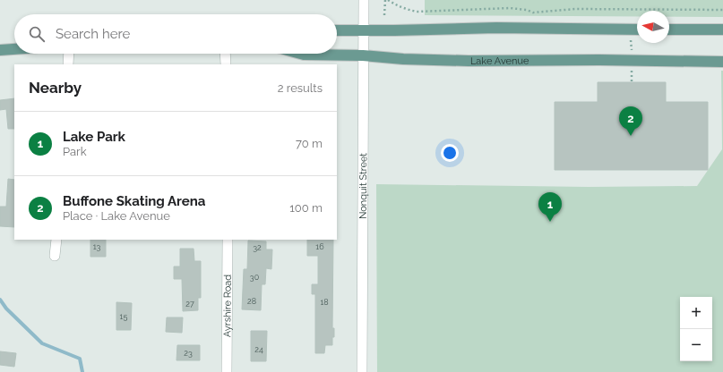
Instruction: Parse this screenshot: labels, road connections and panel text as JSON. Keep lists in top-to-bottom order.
{
  "streets": {
    "main road": ["Lake Avenue"],
    "street": ["Nonquit Street", "Ayrshire Road"]
  },
  "crossings": [
    ["Lake Avenue", "Nonquit Street"]
  ],
  "house_numbers": [
    "13",
    "16",
    "32",
    "30",
    "28",
    "18",
    "27",
    "15",
    "24",
    "23"
  ],
  "north": "left",
  "page": {
    "search": "Search here",
    "heading": ["Nearby", "2 results"],
    "pins": ["2", "1"],
    "list": [
      {
        "mark": "1",
        "name": "Lake Park",
        "note": "Park",
        "value": "70 m"
      },
      {
        "mark": "2",
        "name": "Buffone Skating Arena",
        "note": "Place · Lake Avenue",
        "value": "100 m"
      }
    ],
    "map_buttons": ["+", "−"]
  }
}
